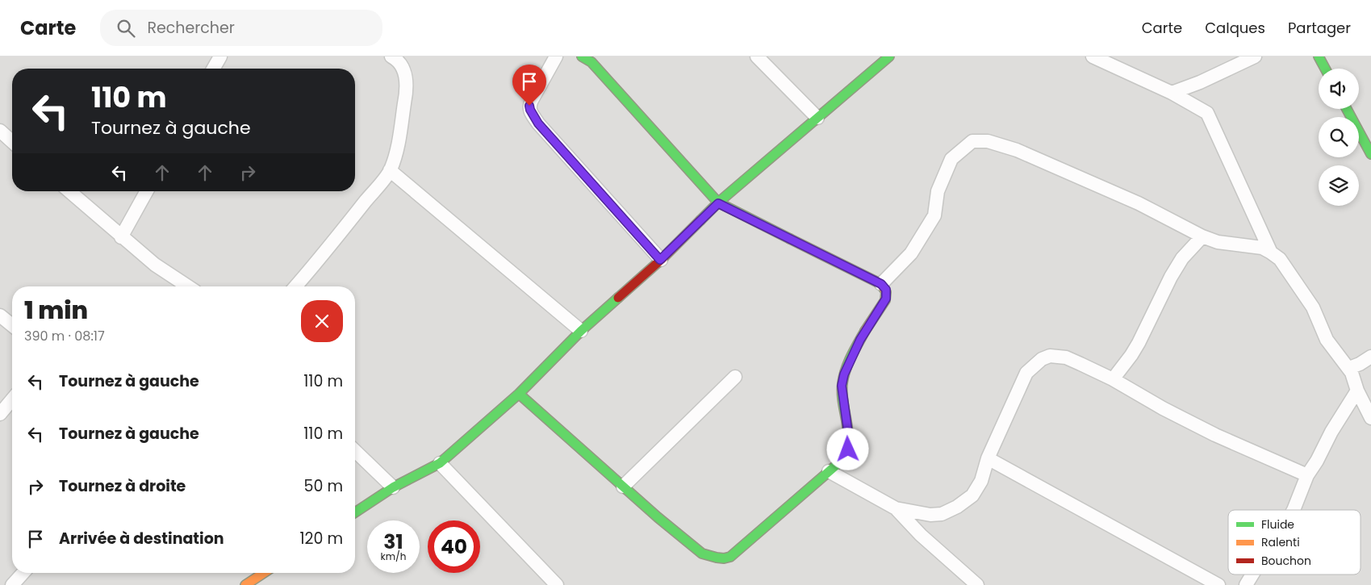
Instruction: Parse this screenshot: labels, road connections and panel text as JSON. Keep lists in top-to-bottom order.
{
  "legend": ["Fluide", "Ralenti", "Bouchon"],
  "page": {
    "header": "Carte",
    "search": "Rechercher",
    "nav": ["Carte", "Calques", "Partager"],
    "turn": ["110 m", "Tournez à gauche"],
    "heading": ["1 min", "390 m · 08:17"],
    "list": [
      {
        "name": "Tournez à gauche",
        "value": "110 m"
      },
      {
        "name": "Tournez à gauche",
        "value": "110 m"
      },
      {
        "name": "Tournez à droite",
        "value": "50 m"
      },
      {
        "name": "Arrivée à destination",
        "value": "120 m"
      }
    ],
    "speed": "31 km/h",
    "limit": "40"
  }
}
